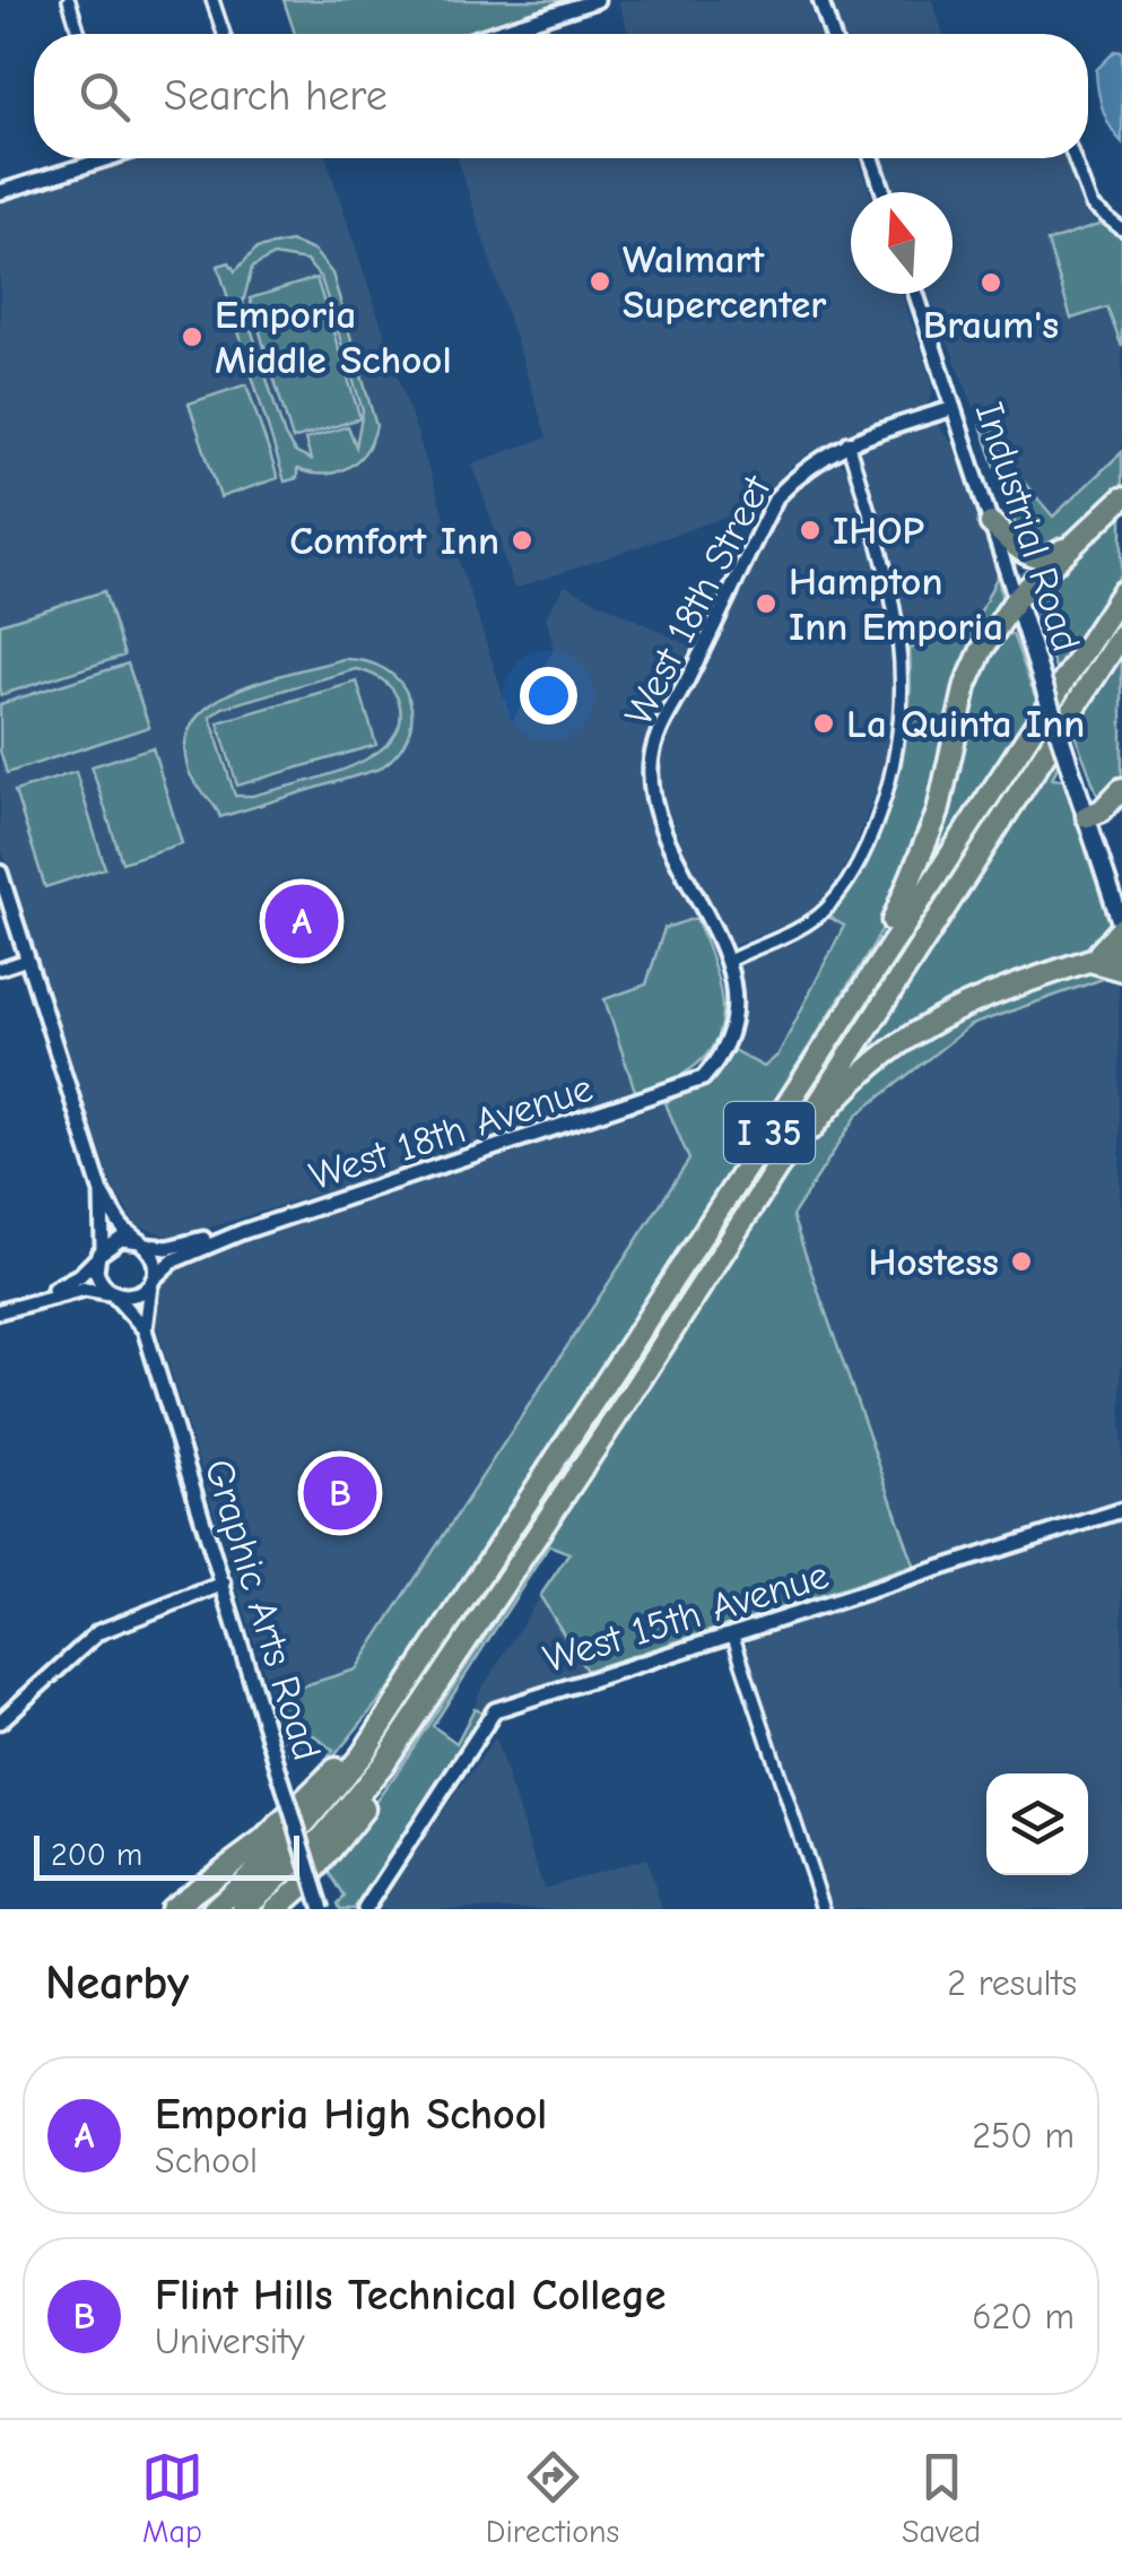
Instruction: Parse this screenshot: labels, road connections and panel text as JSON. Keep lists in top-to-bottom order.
{
  "streets": {
    "highway": ["I 35"],
    "main road": ["Industrial Road"],
    "street": [
      "West 18th Street",
      "West 18th Avenue",
      "Graphic Arts Road",
      "West 15th Avenue"
    ]
  },
  "crossings": [
    ["Industrial Road", "West 18th Street"],
    ["West 18th Street", "West 18th Avenue"],
    ["West 18th Avenue", "Graphic Arts Road"]
  ],
  "places": [
    "Walmart Supercenter",
    "Braum's",
    "Emporia Middle School",
    "IHOP",
    "Comfort Inn",
    "Hampton Inn Emporia",
    "La Quinta Inn",
    "Hostess"
  ],
  "scale_bar": "200 m",
  "north": "top",
  "page": {
    "search": "Search here",
    "pins": ["A", "B"],
    "scale": "200 m",
    "heading": ["Nearby", "2 results"],
    "list": [
      {
        "mark": "A",
        "name": "Emporia High School",
        "note": "School",
        "value": "250 m"
      },
      {
        "mark": "B",
        "name": "Flint Hills Technical College",
        "note": "University",
        "value": "620 m"
      }
    ],
    "nav": ["Map", "Directions", "Saved"]
  }
}
